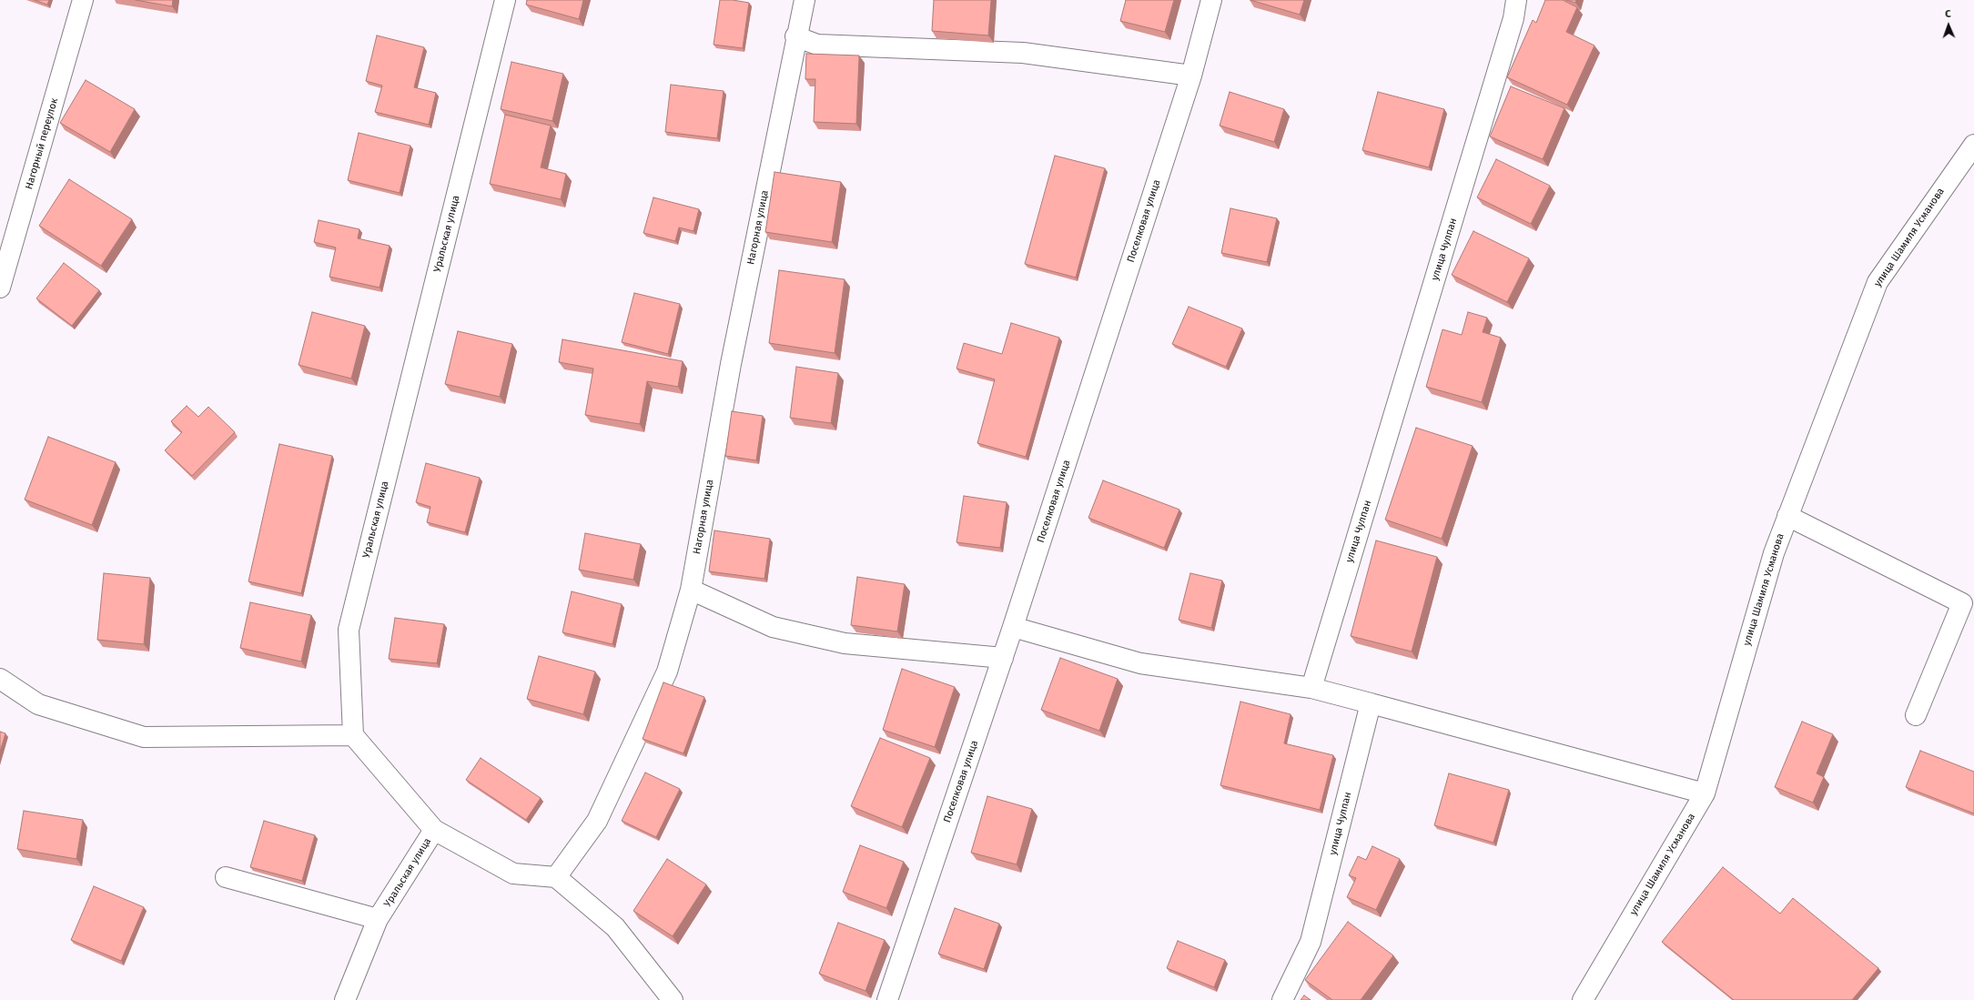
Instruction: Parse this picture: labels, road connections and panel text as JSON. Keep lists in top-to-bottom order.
{
  "streets": {
    "street": [
      "Нагорный переулок",
      "Поселковая улица",
      "Нагорная улица",
      "Уральская улица",
      "улица Шамиля Усманова",
      "улица Чулпан"
    ]
  },
  "north": "top"
}
